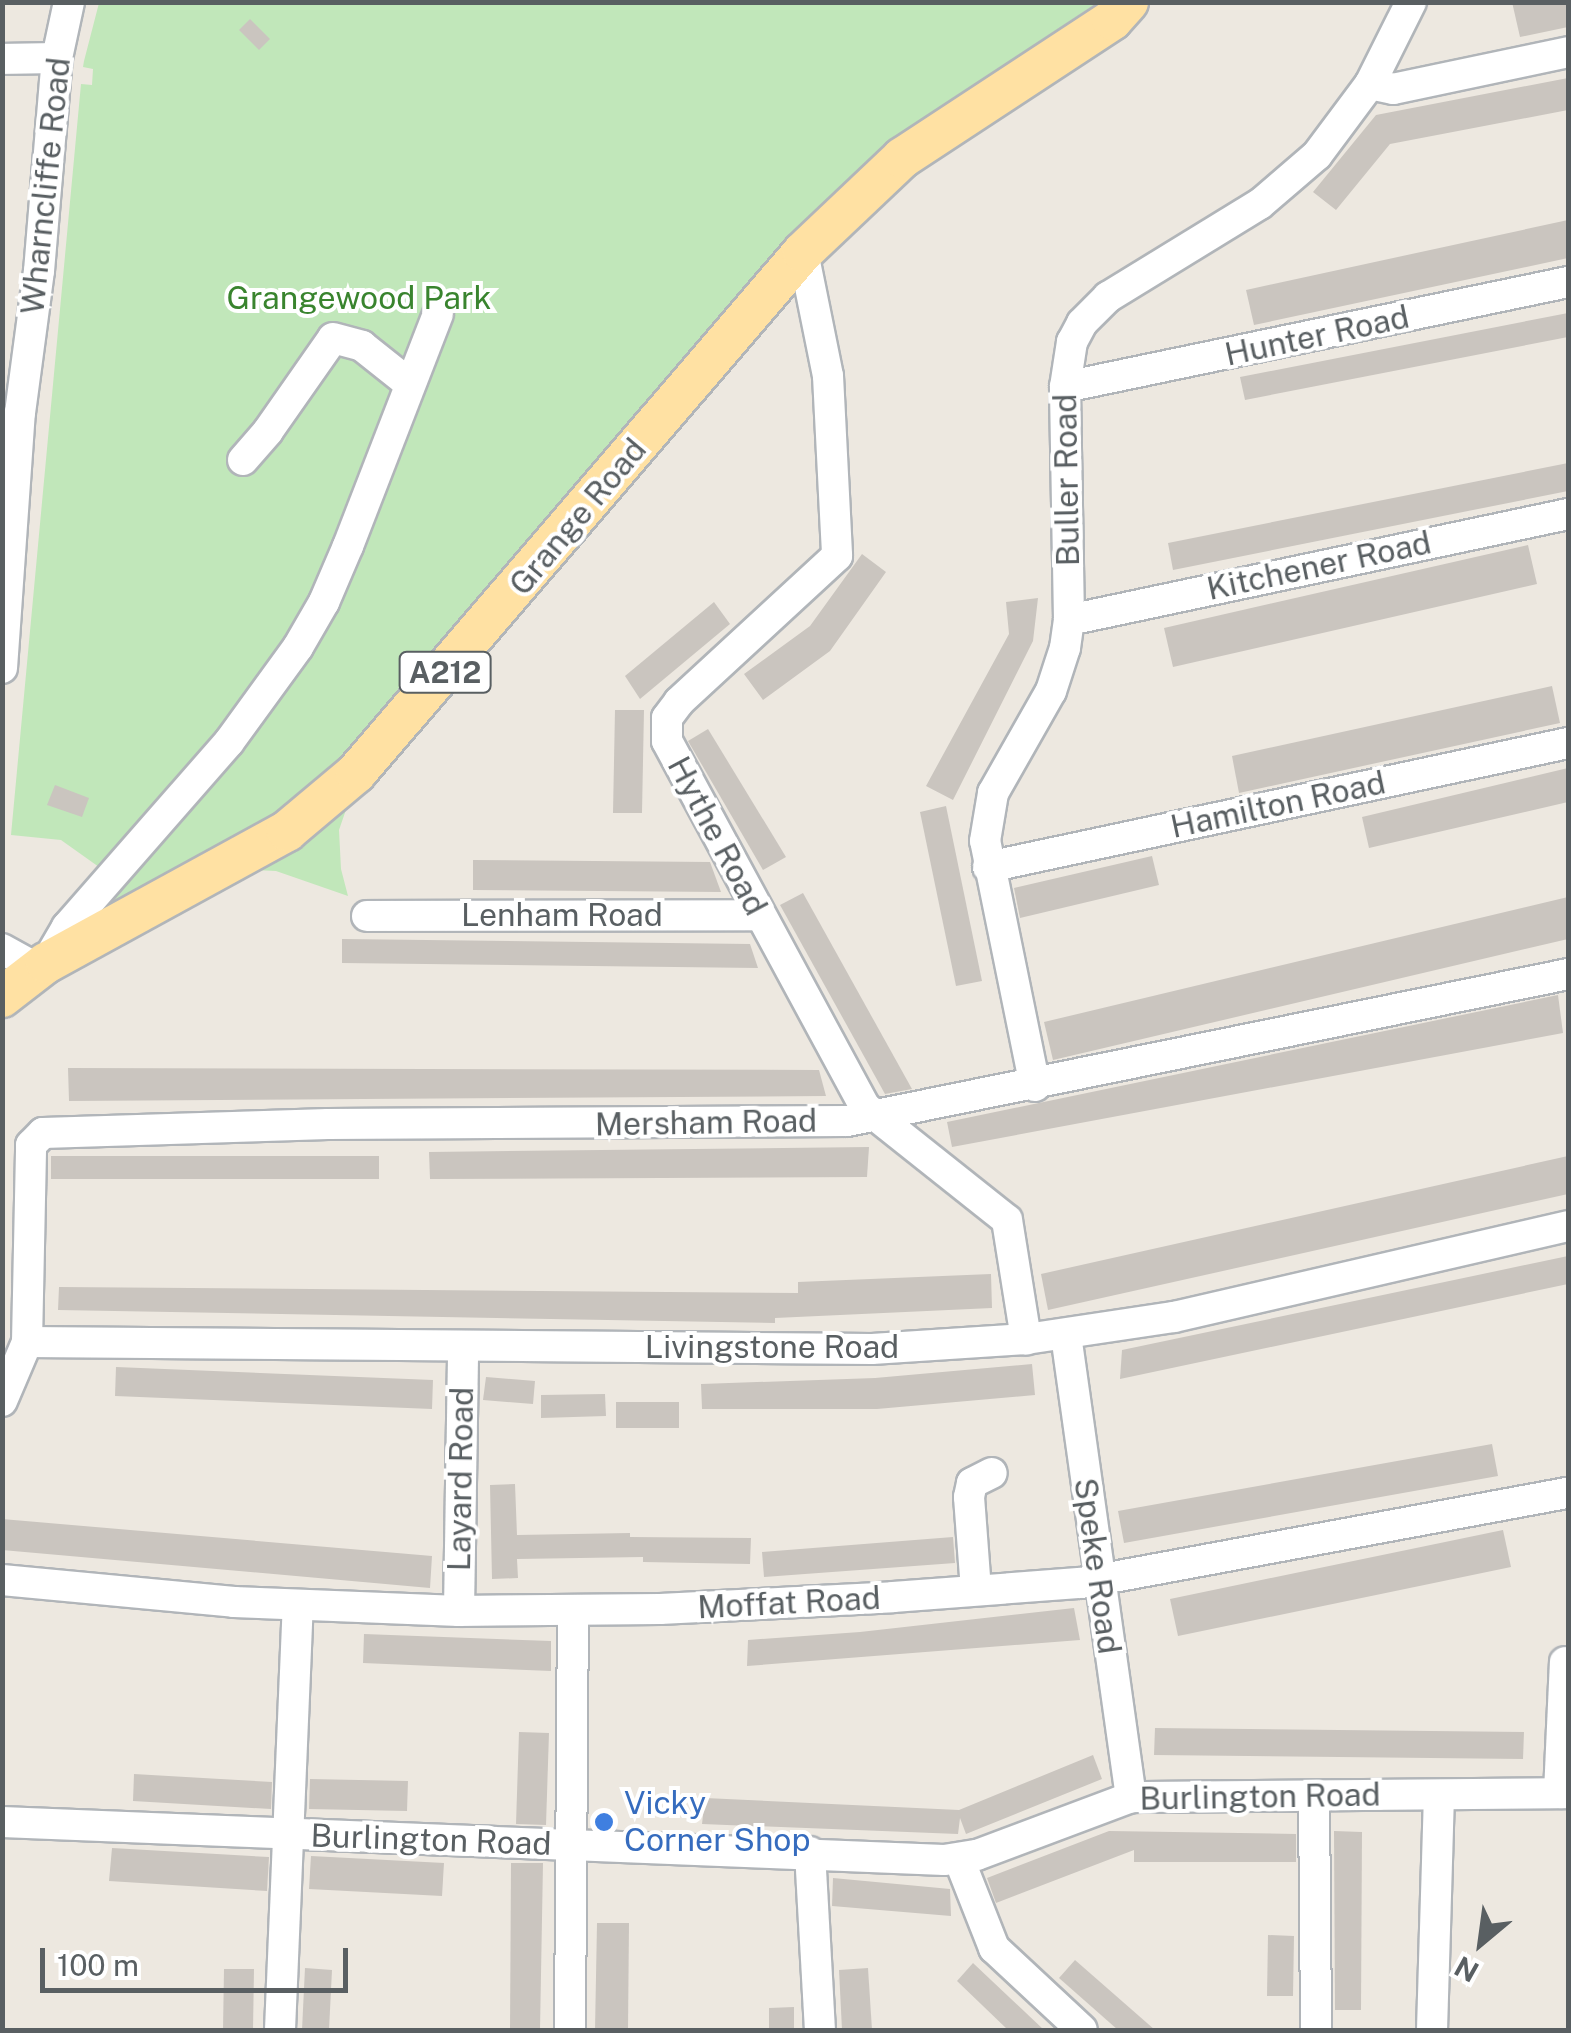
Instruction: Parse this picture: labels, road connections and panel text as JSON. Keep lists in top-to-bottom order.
{
  "streets": {
    "main road": ["Grange Road", "A212"],
    "street": [
      "Wharncliffe Road",
      "Hunter Road",
      "Buller Road",
      "Kitchener Road",
      "Hamilton Road",
      "Hythe Road",
      "Lenham Road",
      "Mersham Road",
      "Livingstone Road",
      "Layard Road",
      "Speke Road",
      "Moffat Road",
      "Burlington Road"
    ]
  },
  "crossings": [
    ["Hunter Road", "Buller Road"],
    ["Buller Road", "Kitchener Road"],
    ["Buller Road", "Hamilton Road"],
    ["Buller Road", "Mersham Road"],
    ["Grange Road", "Hythe Road"],
    ["Hythe Road", "Lenham Road"],
    ["Hythe Road", "Mersham Road"],
    ["Hythe Road", "Livingstone Road"],
    ["Mersham Road", "Livingstone Road"],
    ["Livingstone Road", "Layard Road"],
    ["Livingstone Road", "Speke Road"],
    ["Layard Road", "Moffat Road"],
    ["Speke Road", "Moffat Road"],
    ["Speke Road", "Burlington Road"]
  ],
  "parks": ["Grangewood Park"],
  "places": ["Vicky Corner Shop"],
  "scale_bar": "100 m",
  "north": "bottom left"
}
